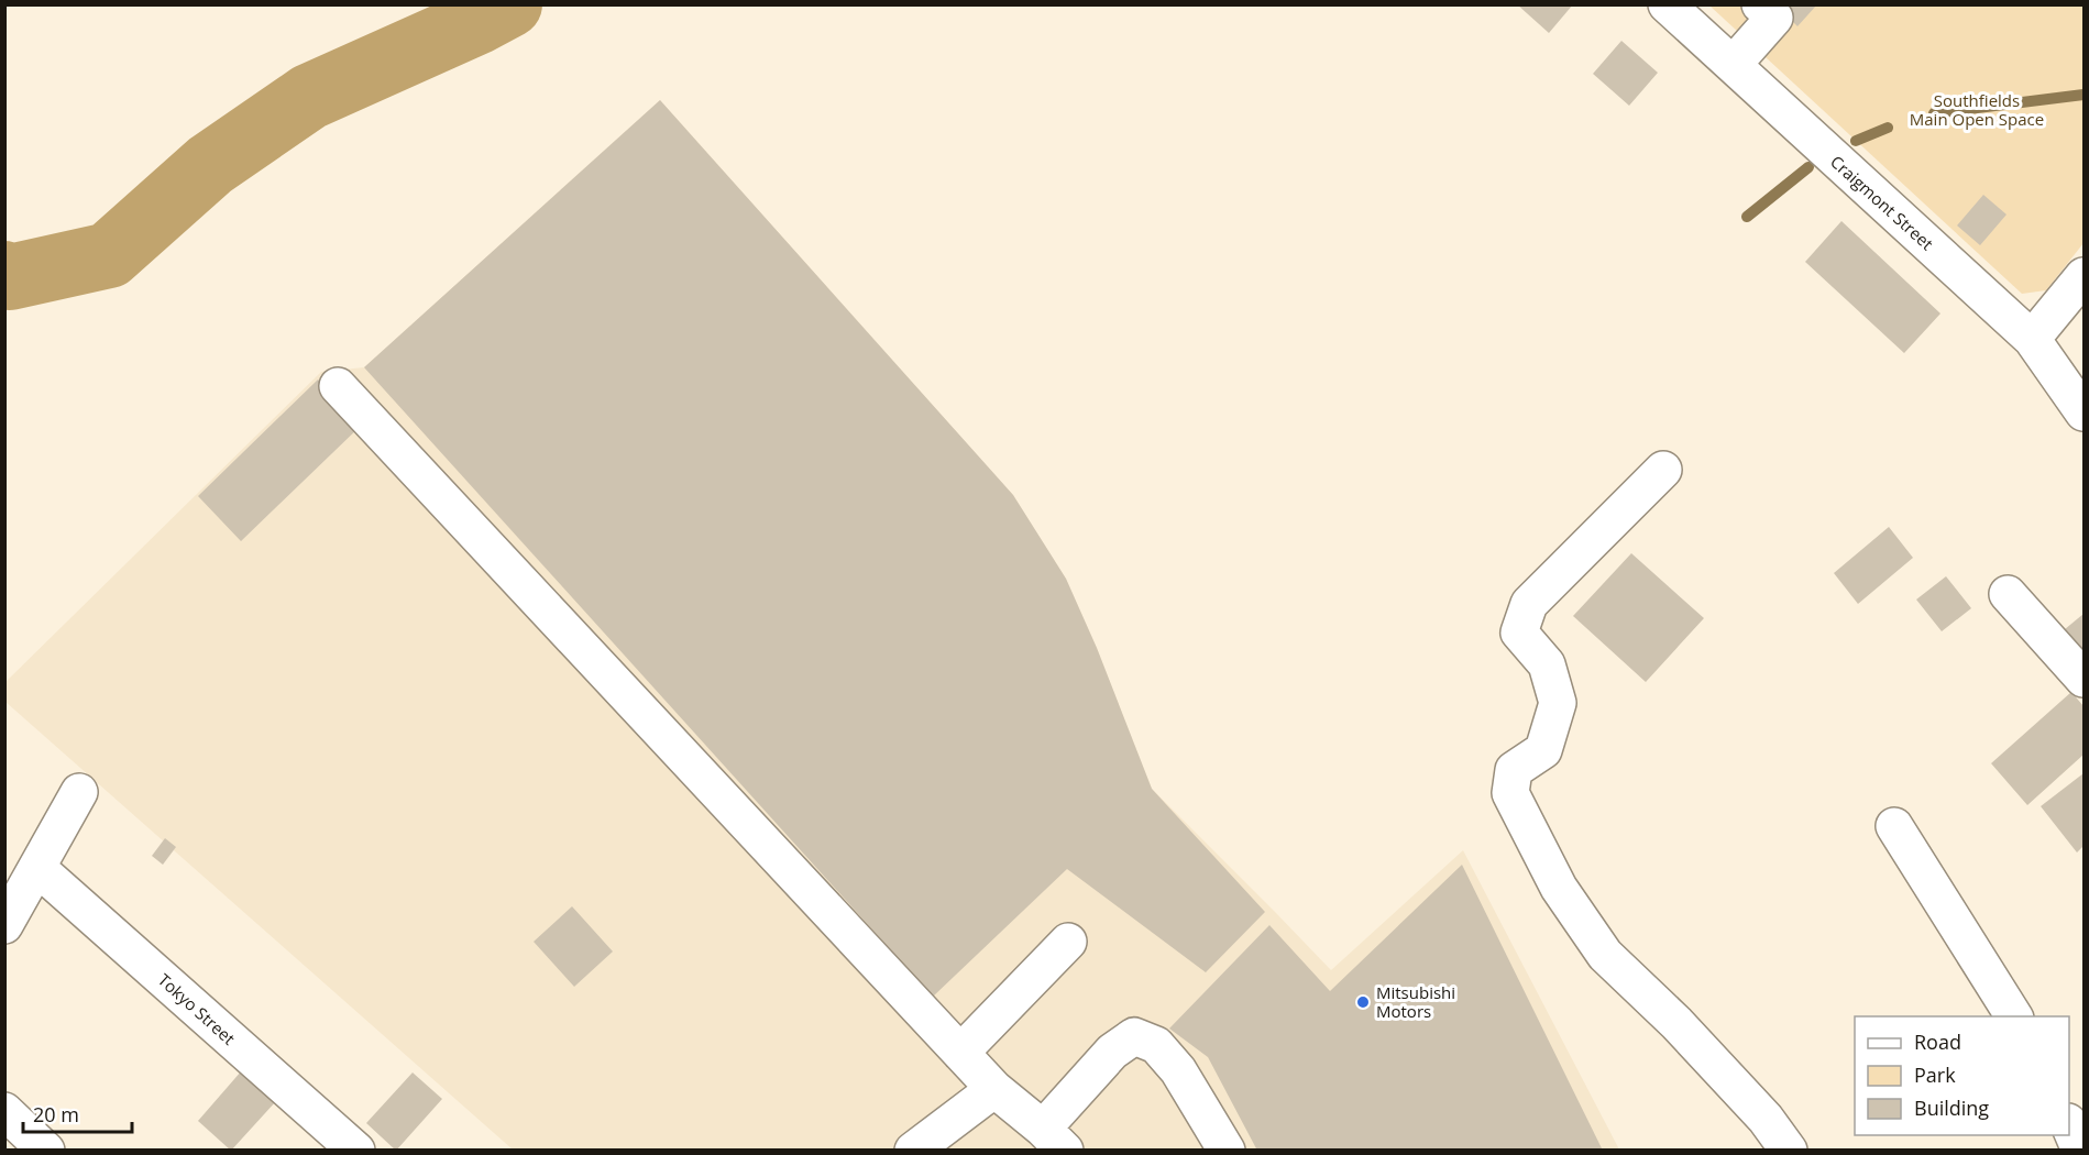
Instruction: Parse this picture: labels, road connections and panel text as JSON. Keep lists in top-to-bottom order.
{
  "streets": {
    "street": ["Craigmont Street", "Tokyo Street"]
  },
  "parks": ["Southfields Main Open Space"],
  "places": ["Mitsubishi Motors"],
  "legend": ["Road", "Park", "Building"],
  "scale_bar": "20 m"
}
